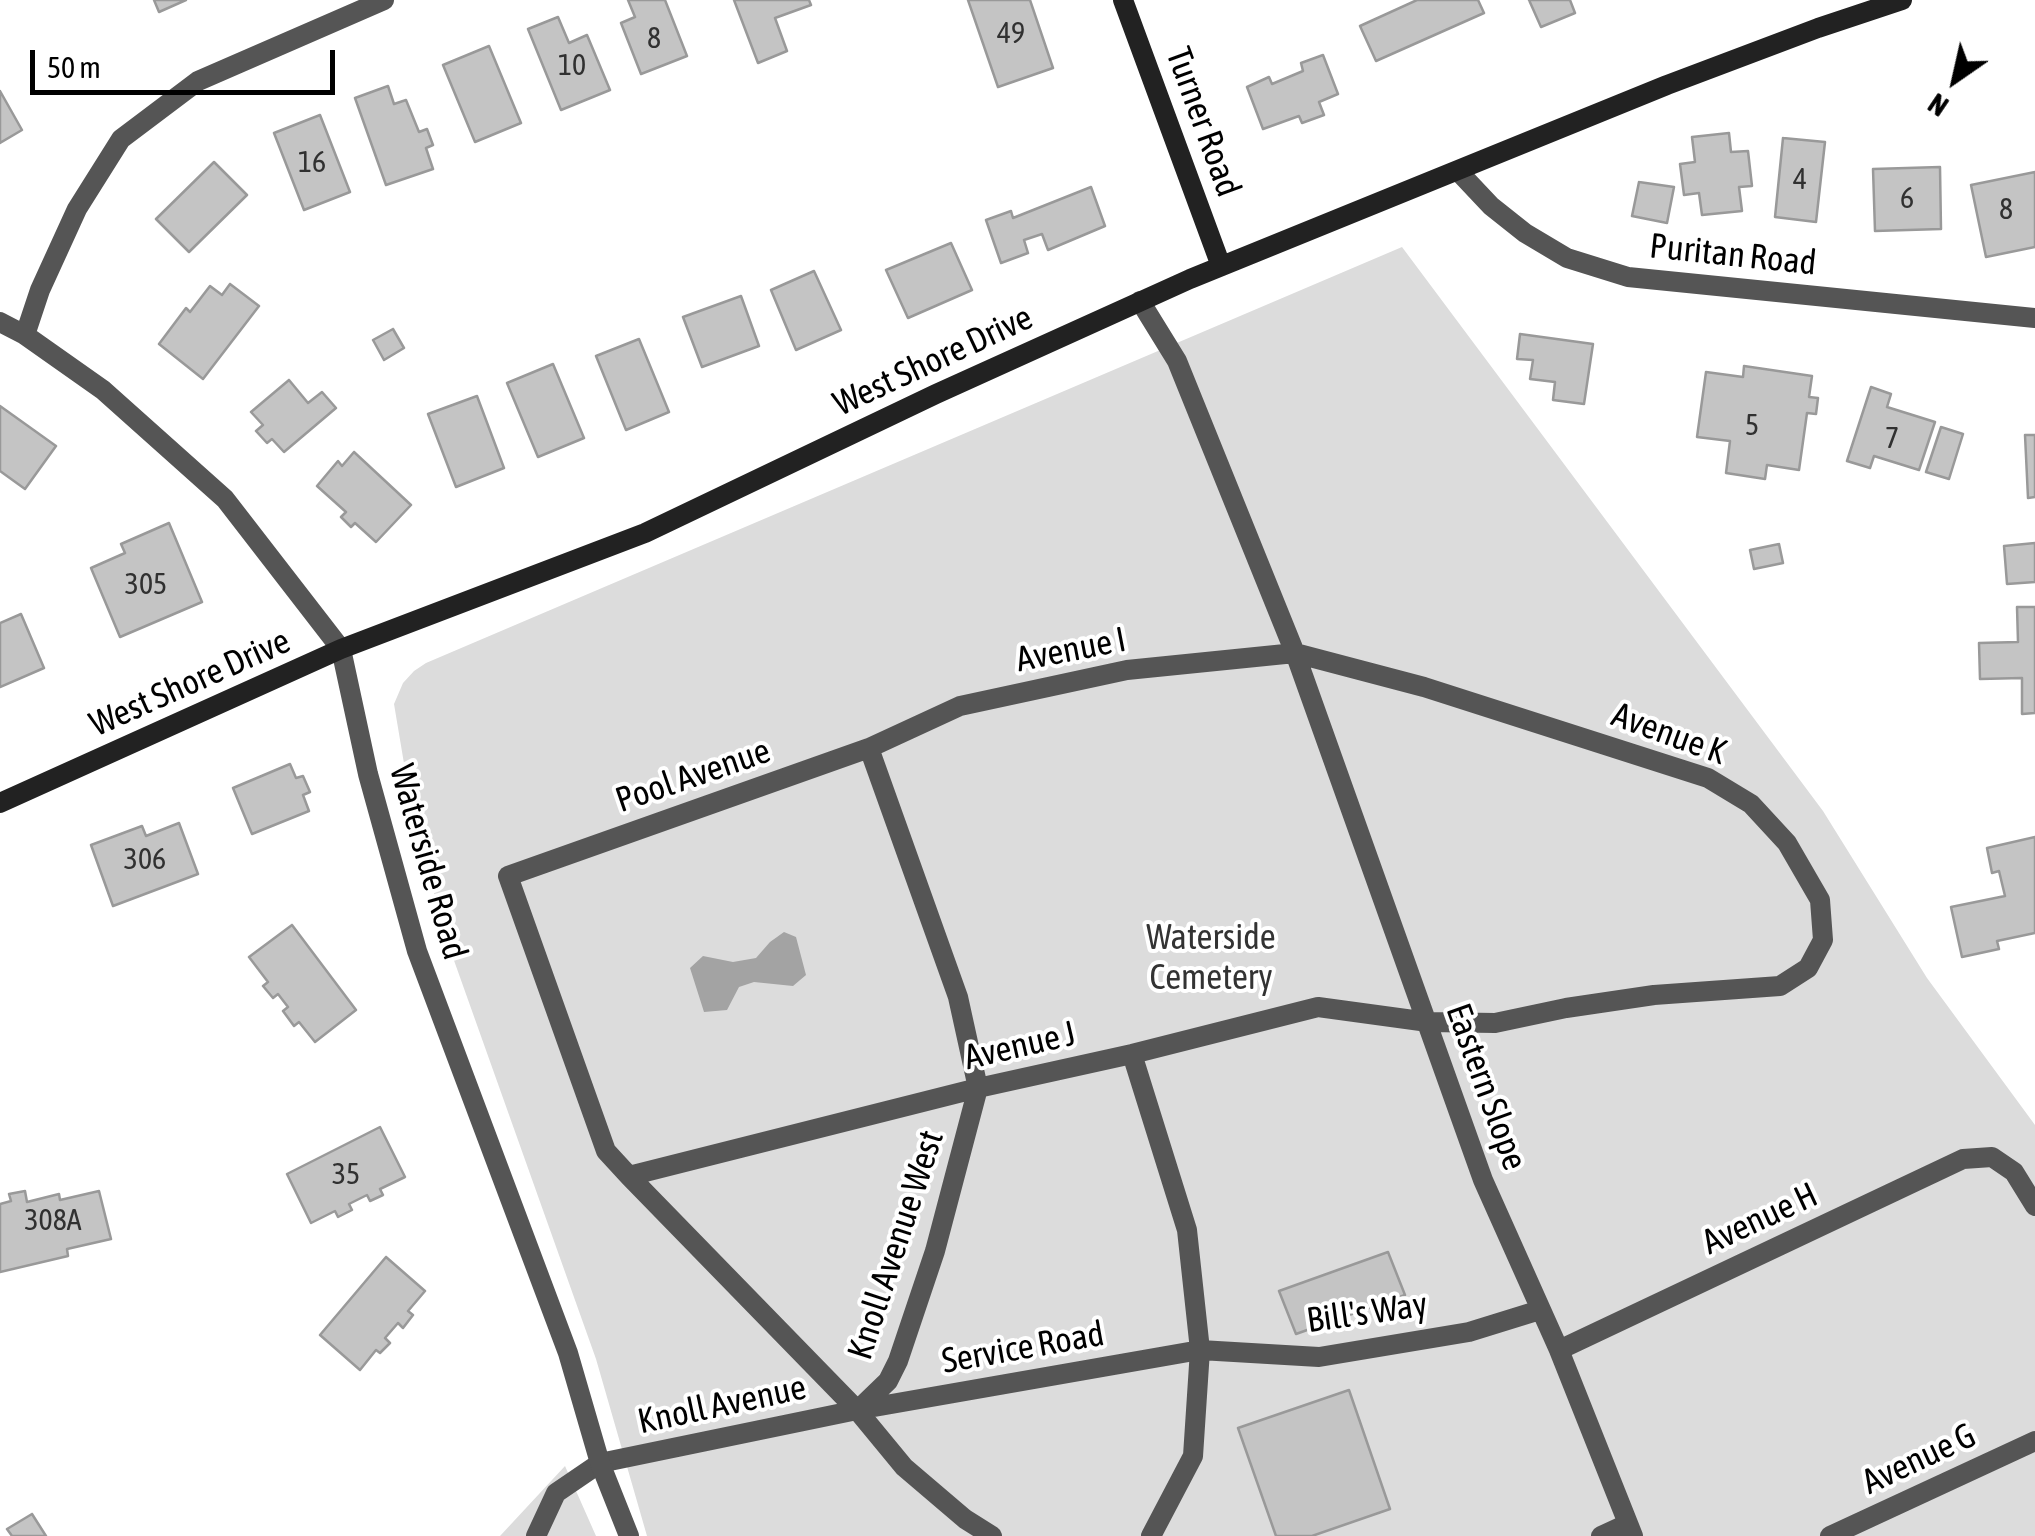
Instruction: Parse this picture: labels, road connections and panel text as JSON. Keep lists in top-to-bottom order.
{
  "streets": {
    "street": [
      "Turner Road",
      "Puritan Road",
      "West Shore Drive",
      "Avenue I",
      "Avenue K",
      "Pool Avenue",
      "Waterside Road",
      "Avenue J",
      "Eastern Slope",
      "Avenue H",
      "Knoll Avenue West",
      "Bill's Way",
      "Service Road",
      "Knoll Avenue",
      "Avenue G"
    ]
  },
  "crossings": [
    ["Turner Road", "West Shore Drive"],
    ["Puritan Road", "West Shore Drive"],
    ["West Shore Drive", "Waterside Road"],
    ["Avenue I", "Avenue K"],
    ["Avenue I", "Pool Avenue"],
    ["Avenue I", "Eastern Slope"],
    ["Avenue K", "Avenue J"],
    ["Avenue K", "Eastern Slope"],
    ["Pool Avenue", "Avenue J"],
    ["Waterside Road", "Knoll Avenue"],
    ["Avenue J", "Eastern Slope"],
    ["Avenue J", "Knoll Avenue West"],
    ["Eastern Slope", "Avenue H"],
    ["Eastern Slope", "Bill's Way"],
    ["Knoll Avenue West", "Service Road"],
    ["Knoll Avenue West", "Knoll Avenue"],
    ["Bill's Way", "Service Road"],
    ["Service Road", "Knoll Avenue"]
  ],
  "parks": ["Waterside Cemetery"],
  "house_numbers": [
    "49",
    "8",
    "10",
    "16",
    "4",
    "6",
    "8",
    "5",
    "7",
    "305",
    "306",
    "35",
    "308A"
  ],
  "scale_bar": "50 m",
  "north": "bottom left"
}
